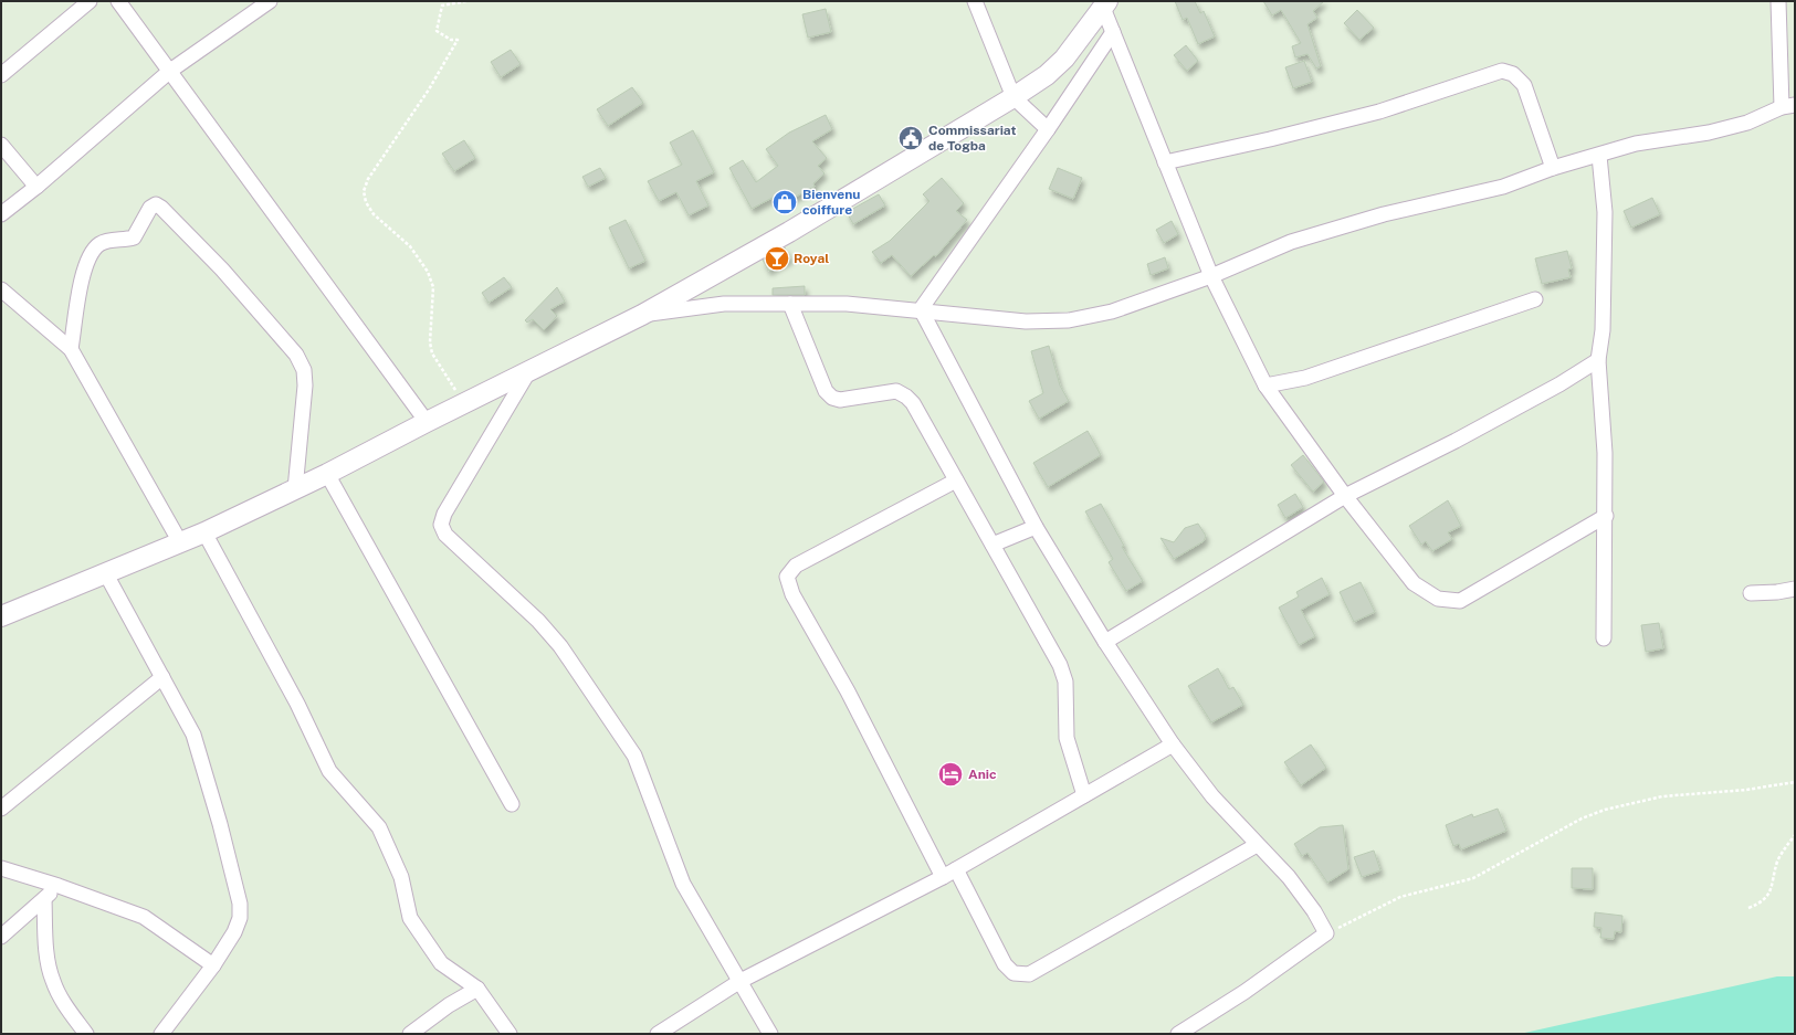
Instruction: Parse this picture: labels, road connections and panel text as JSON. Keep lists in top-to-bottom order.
{
  "places": {
    "public building": ["Commissariat de Togba"],
    "shop": ["Bienvenu coiffure"],
    "bar": ["Royal"],
    "hotel": ["Anic"]
  }
}
